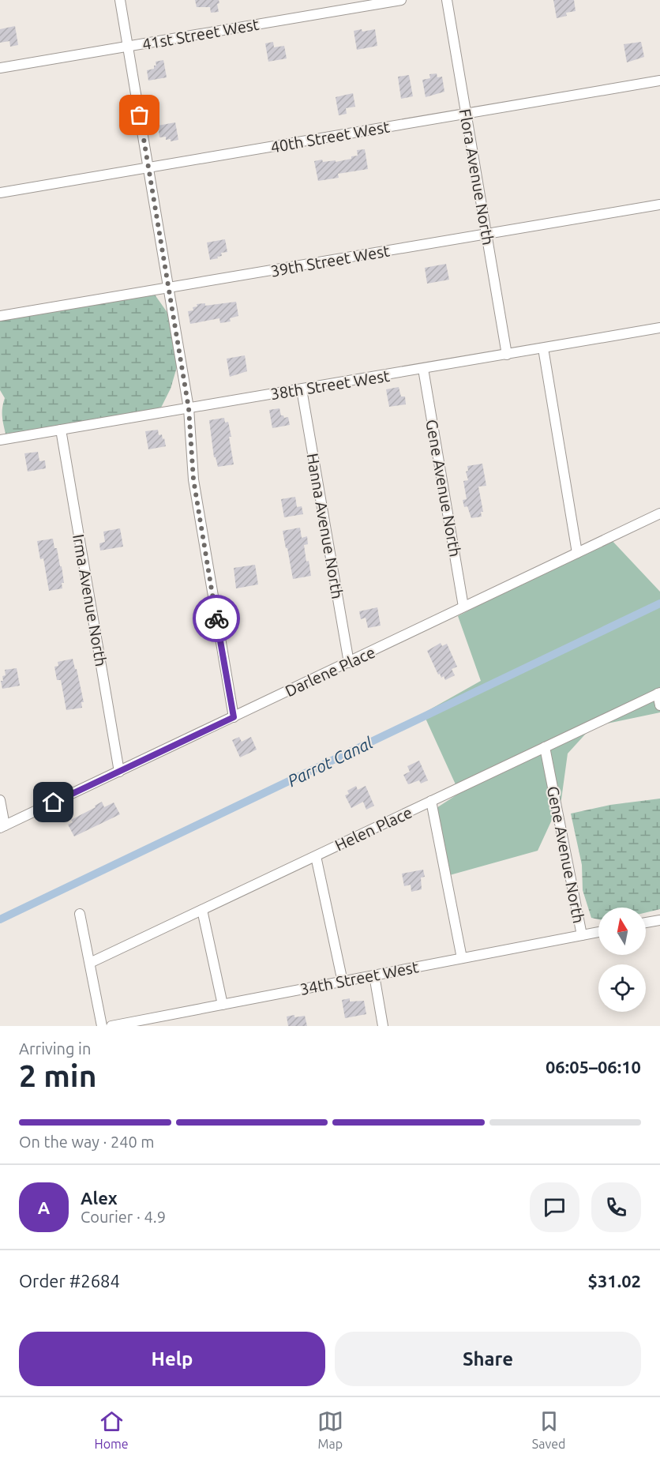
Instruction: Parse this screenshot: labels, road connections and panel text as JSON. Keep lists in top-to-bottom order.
{
  "streets": {
    "street": [
      "41st Street West",
      "40th Street West",
      "Flora Avenue North",
      "39th Street West",
      "38th Street West",
      "Gene Avenue North",
      "Hanna Avenue North",
      "Irma Avenue North",
      "Darlene Place",
      "Helen Place",
      "34th Street West"
    ]
  },
  "crossings": [
    ["40th Street West", "Flora Avenue North"],
    ["Flora Avenue North", "39th Street West"],
    ["Flora Avenue North", "38th Street West"],
    ["38th Street West", "Gene Avenue North"],
    ["38th Street West", "Hanna Avenue North"],
    ["38th Street West", "Irma Avenue North"],
    ["Gene Avenue North", "Darlene Place"],
    ["Gene Avenue North", "Helen Place"],
    ["Gene Avenue North", "34th Street West"],
    ["Hanna Avenue North", "Darlene Place"],
    ["Irma Avenue North", "Darlene Place"]
  ],
  "water": ["Parrot Canal"],
  "north": "top",
  "page": {
    "heading": ["2 min", "Arriving in", "06:05–06:10"],
    "panel": [
      "Alex",
      "Courier · 4.9",
      "Order #2684",
      "$31.02"
    ],
    "bar": "On the way · 240 m",
    "round": "A",
    "buttons": ["Help", "Share"],
    "tabs": ["Home", "Map", "Saved"]
  }
}
